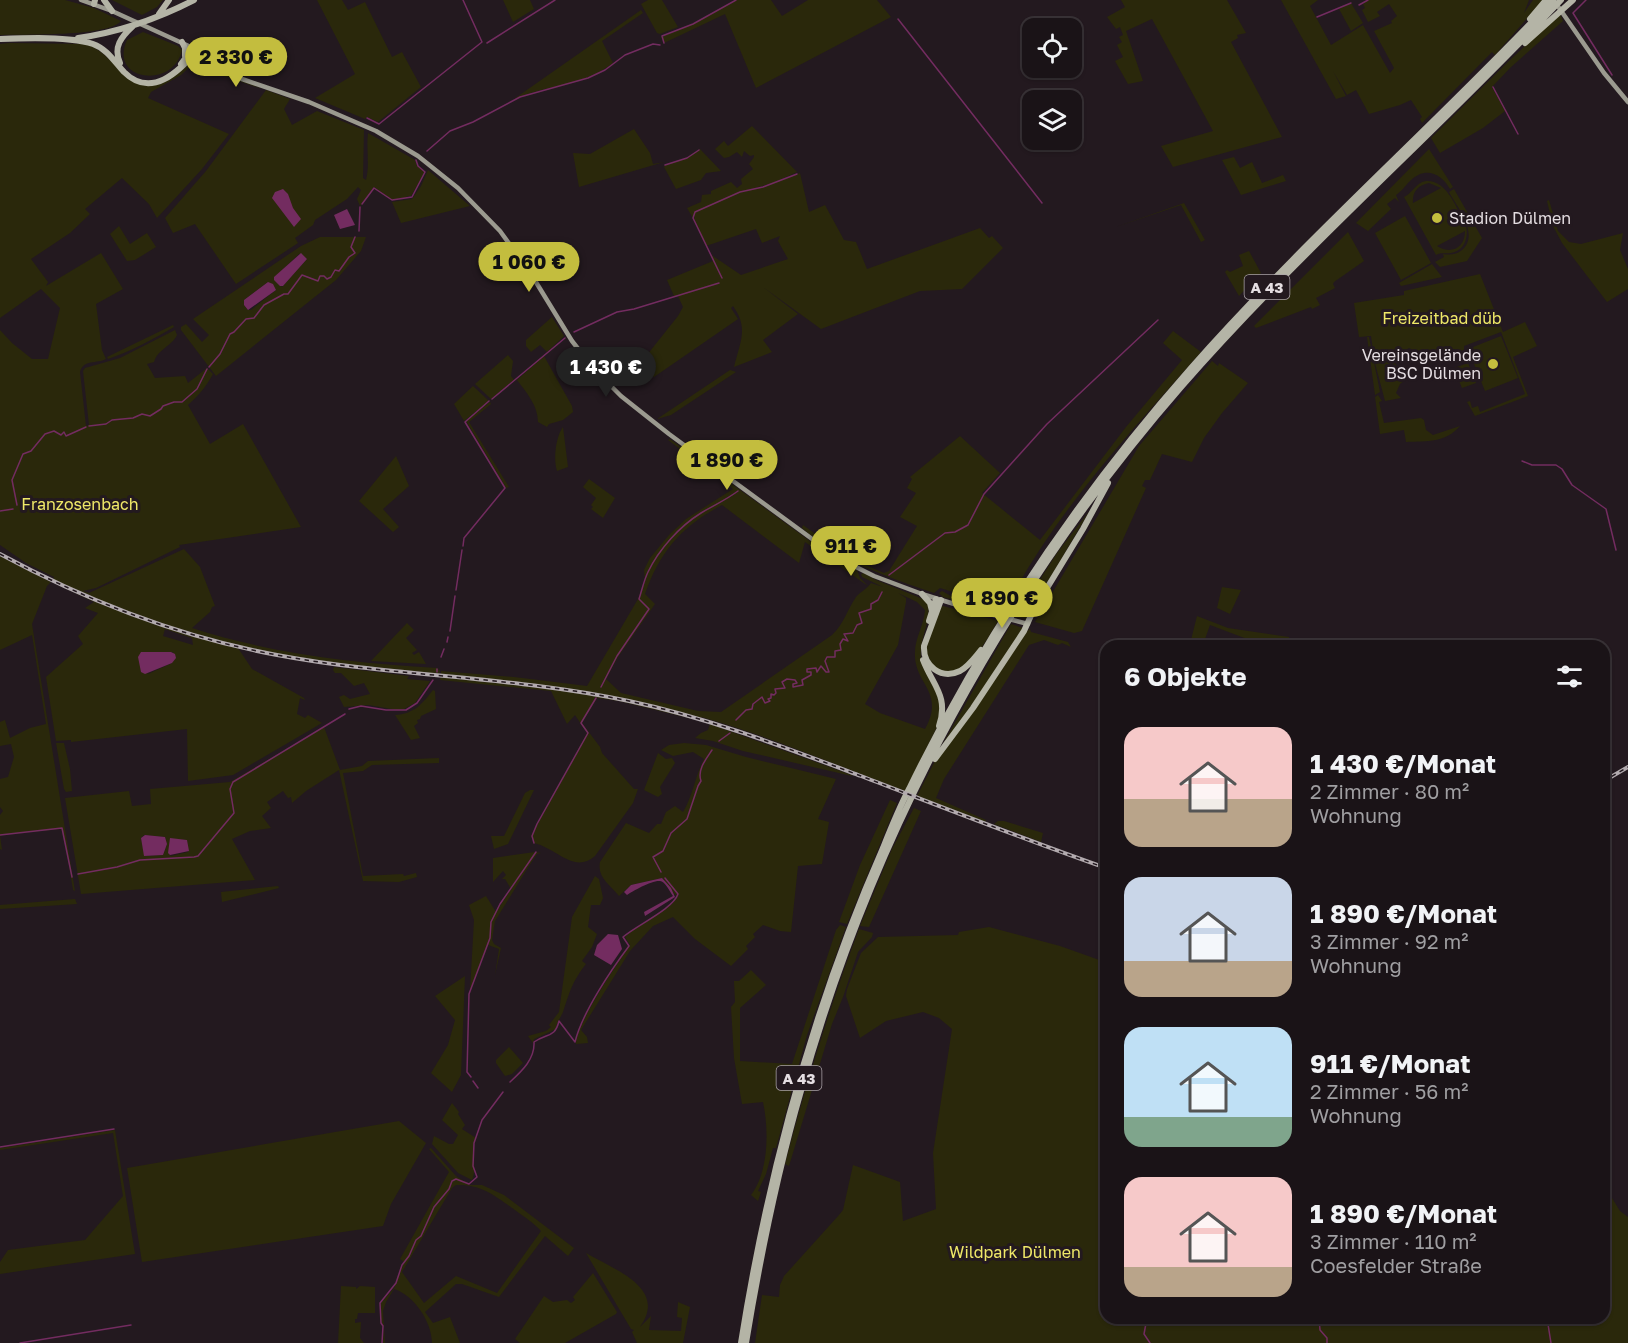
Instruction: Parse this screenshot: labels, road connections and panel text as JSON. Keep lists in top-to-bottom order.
{
  "streets": {
    "highway": ["A 43"]
  },
  "parks": ["Freizeitbad düb", "Franzosenbach", "Wildpark Dülmen"],
  "places": ["Stadion Dülmen", "Vereinsgelände BSC Dülmen"],
  "page": {
    "price": [
      "2 330 €",
      "1 060 €",
      "1 430 €",
      "1 890 €",
      "911 €",
      "1 890 €"
    ],
    "heading": "6 Objekte",
    "list": [
      {
        "name": "1 430 €/Monat",
        "note": "2 Zimmer · 80 m² · Wohnung"
      },
      {
        "name": "1 890 €/Monat",
        "note": "3 Zimmer · 92 m² · Wohnung"
      },
      {
        "name": "911 €/Monat",
        "note": "2 Zimmer · 56 m² · Wohnung"
      },
      {
        "name": "1 890 €/Monat",
        "note": "3 Zimmer · 110 m² · Coesfelder Straße"
      }
    ]
  }
}
